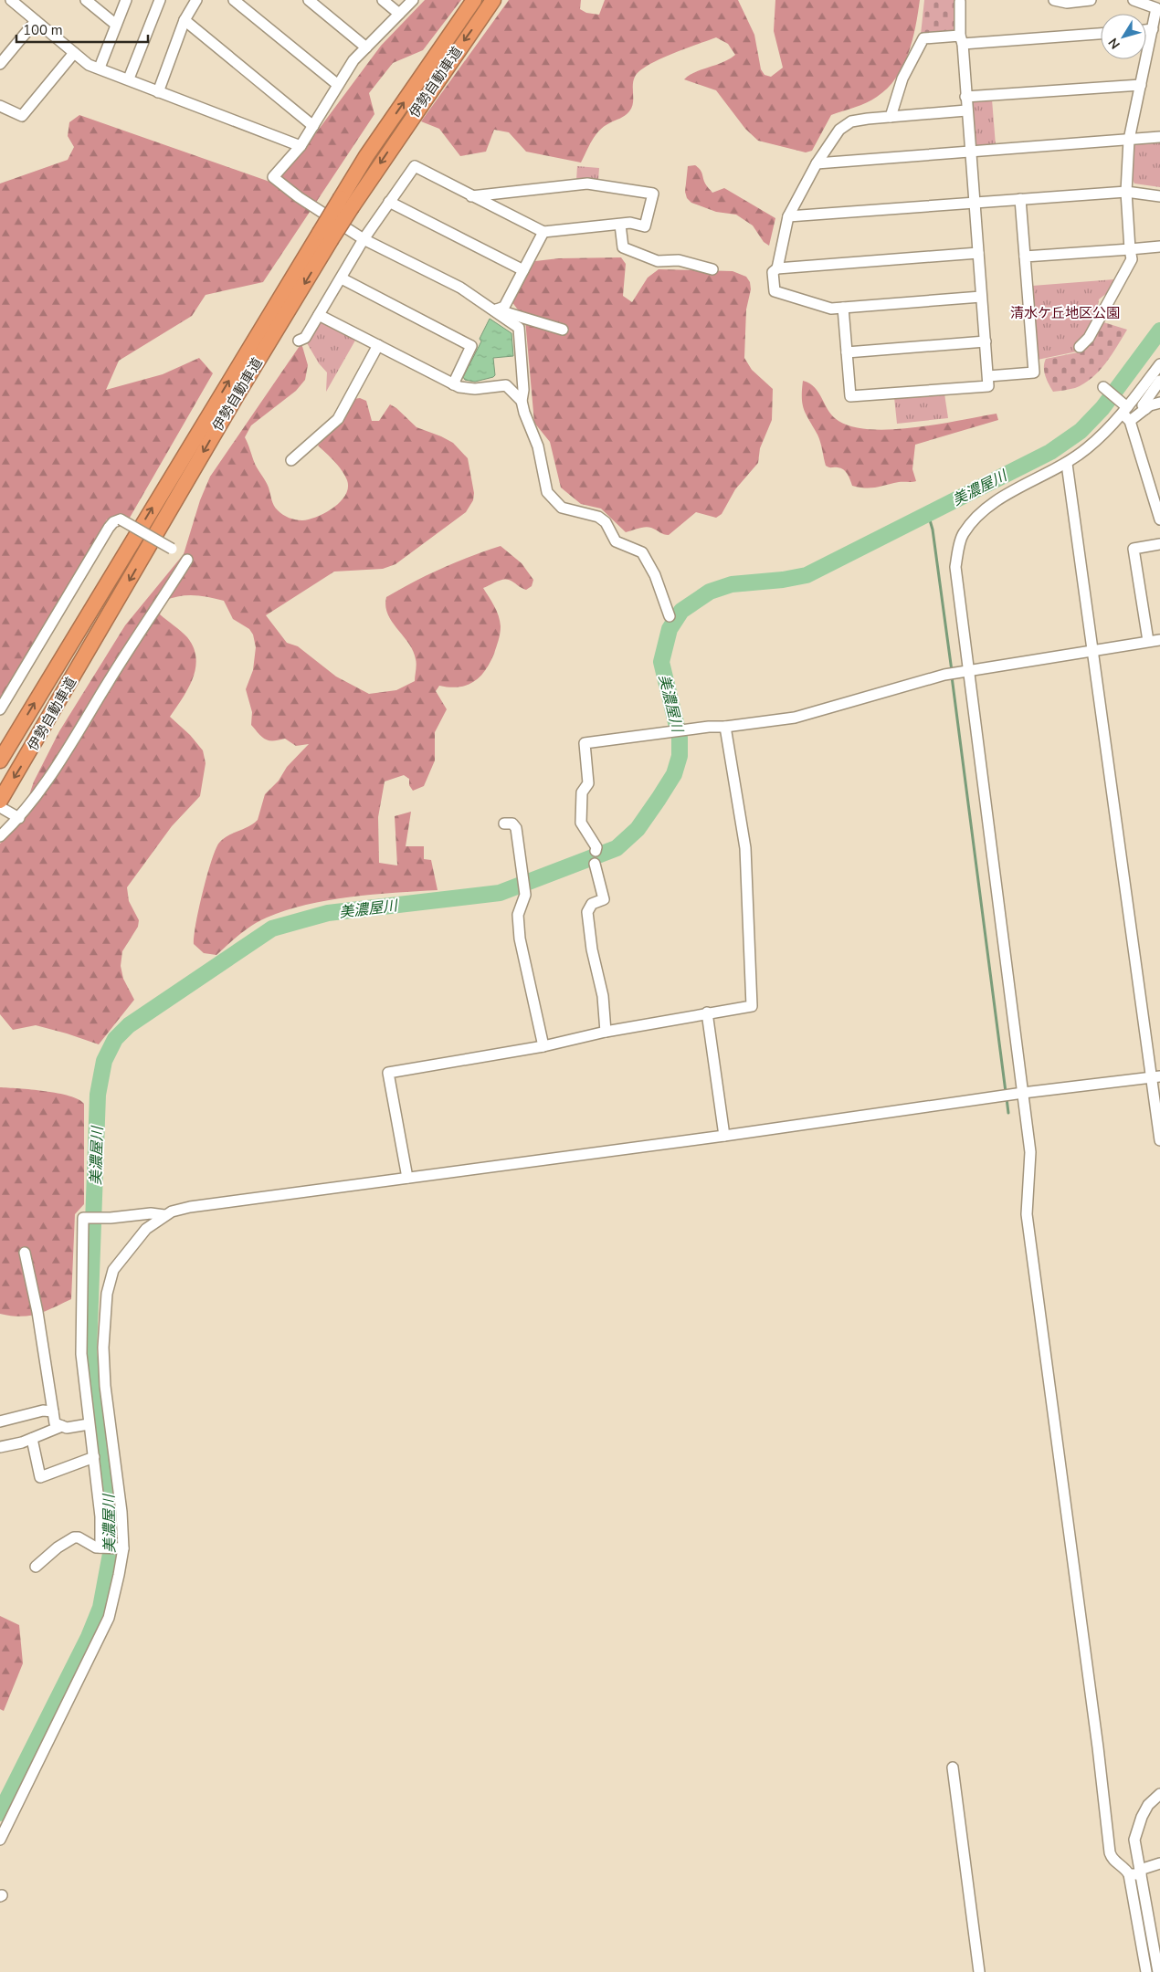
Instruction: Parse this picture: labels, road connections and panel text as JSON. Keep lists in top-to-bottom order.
{
  "streets": {
    "highway": ["伊勢自動車道"]
  },
  "water": ["美濃屋川"],
  "parks": ["清水ケ丘地区公園"],
  "scale_bar": "100 m",
  "north": "bottom left"
}
